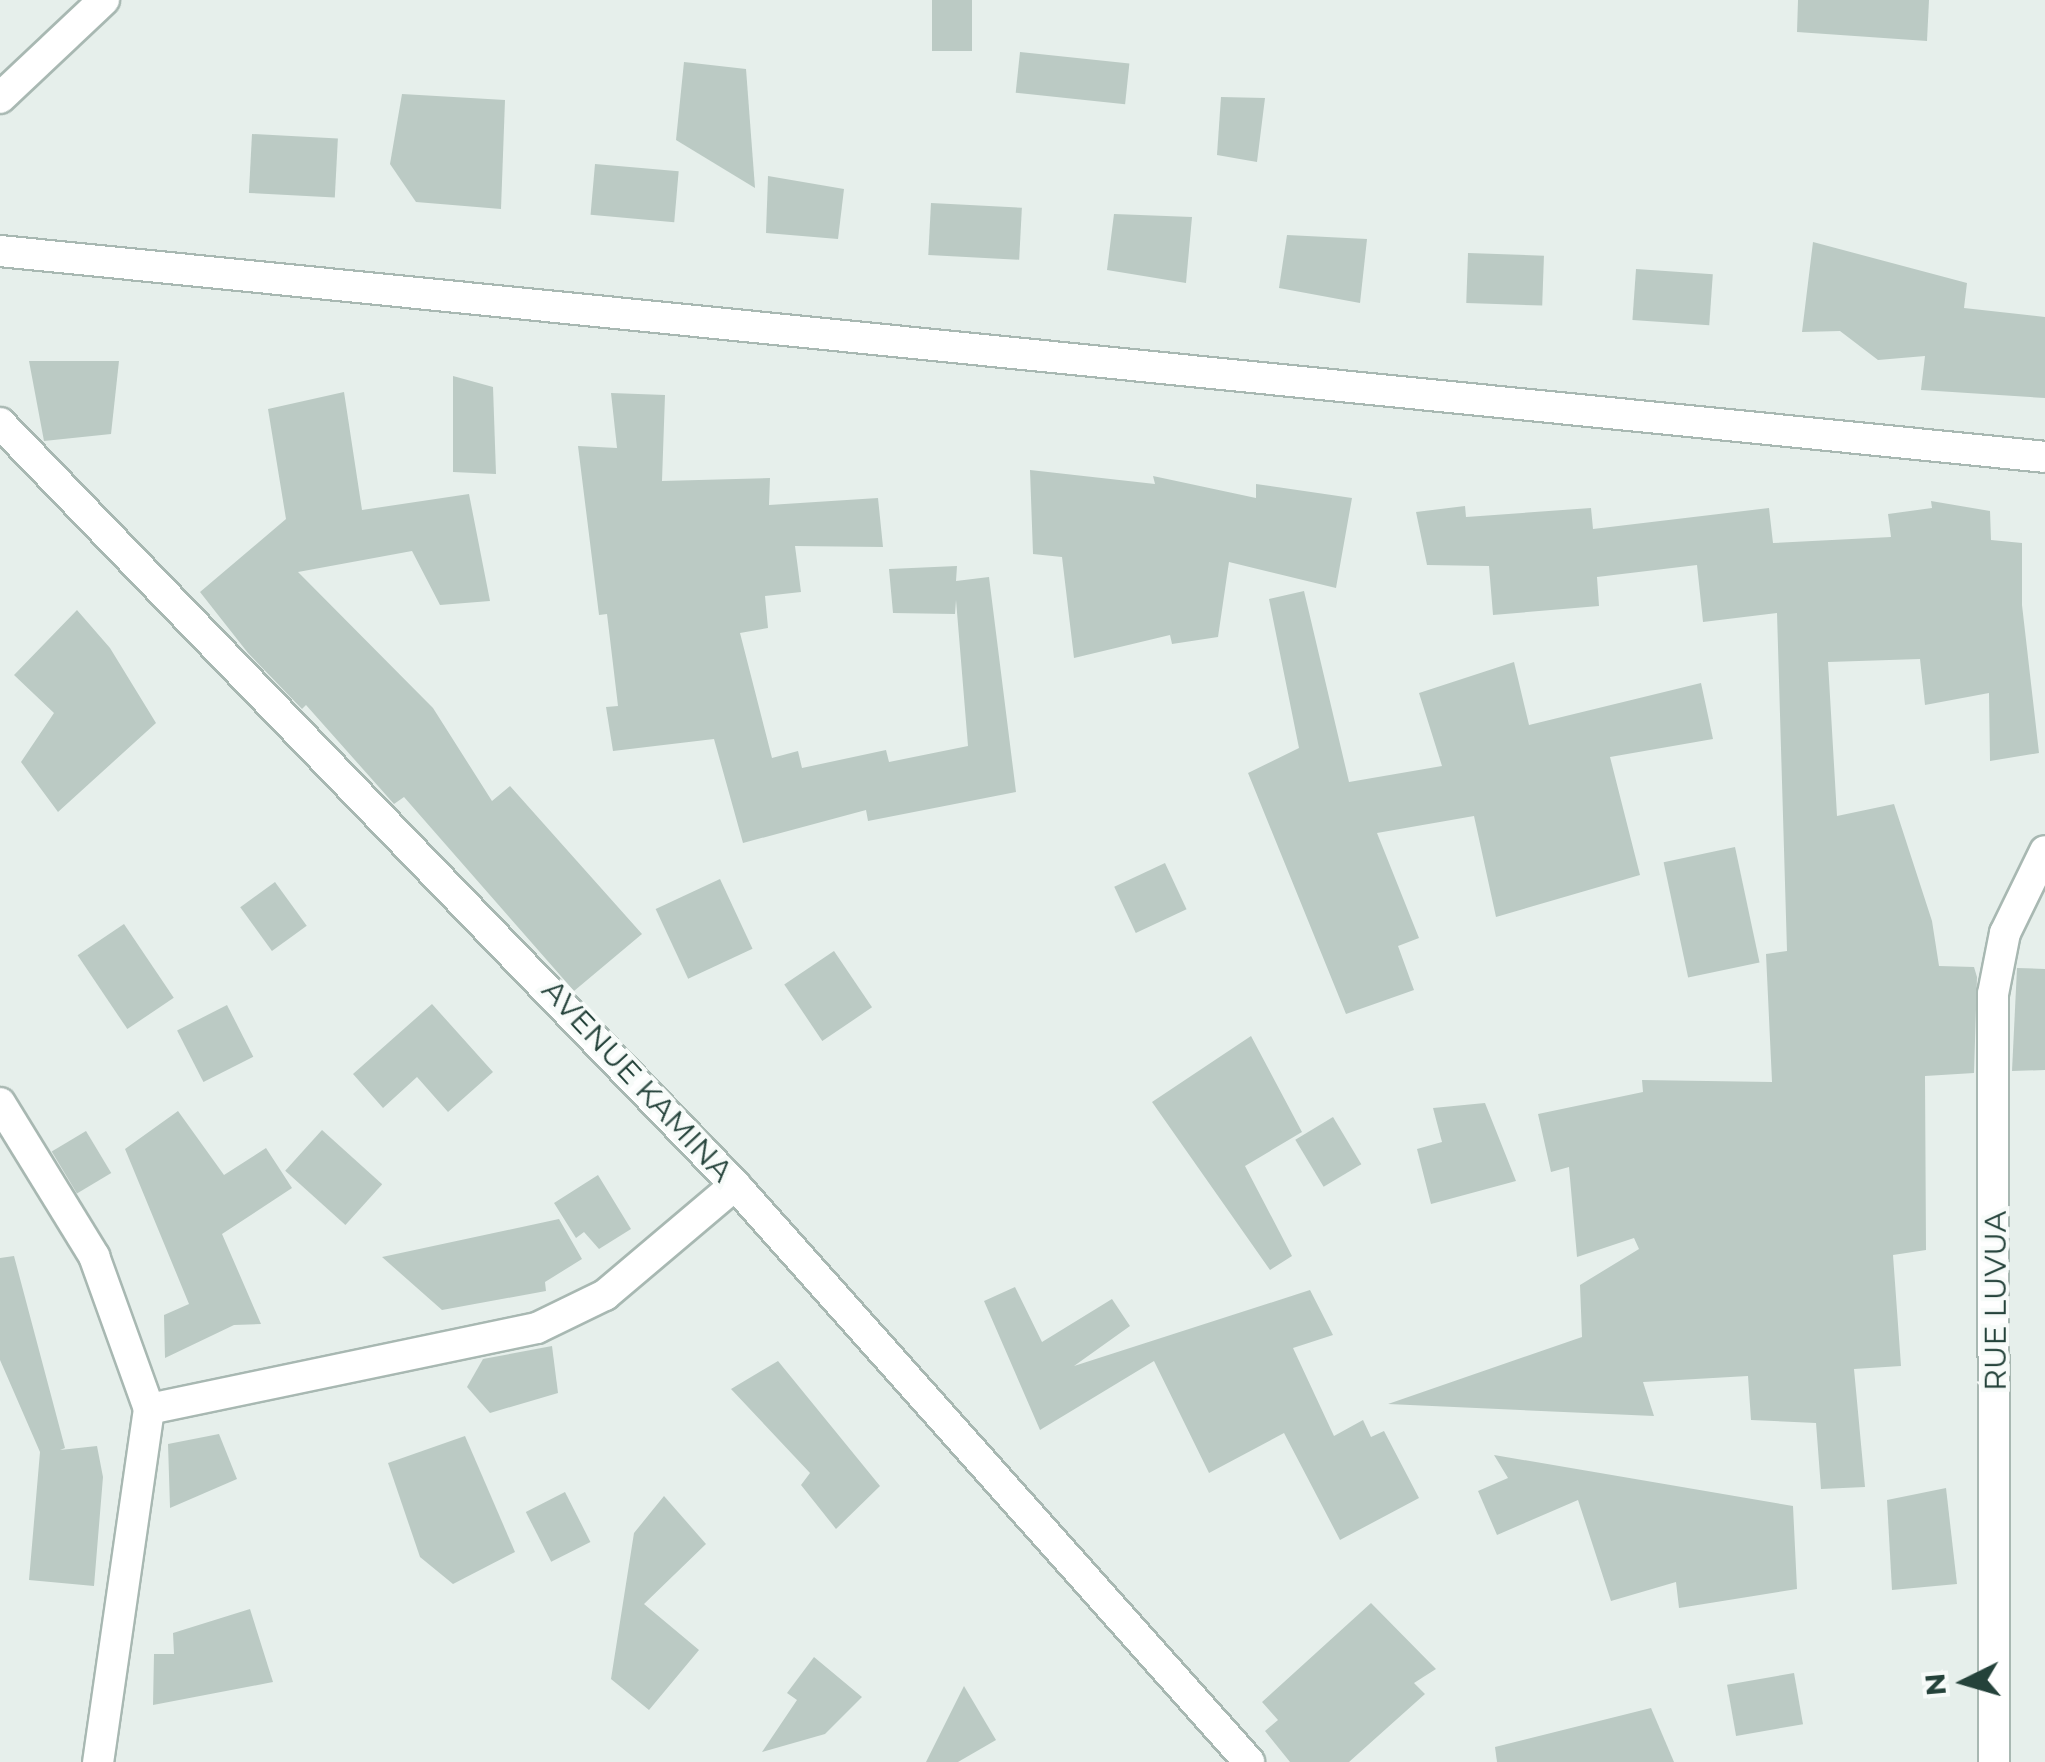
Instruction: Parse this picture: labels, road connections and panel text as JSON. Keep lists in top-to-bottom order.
{
  "streets": {
    "street": ["AVENUE KAMINA", "RUE LUVUA"]
  },
  "north": "left"
}
